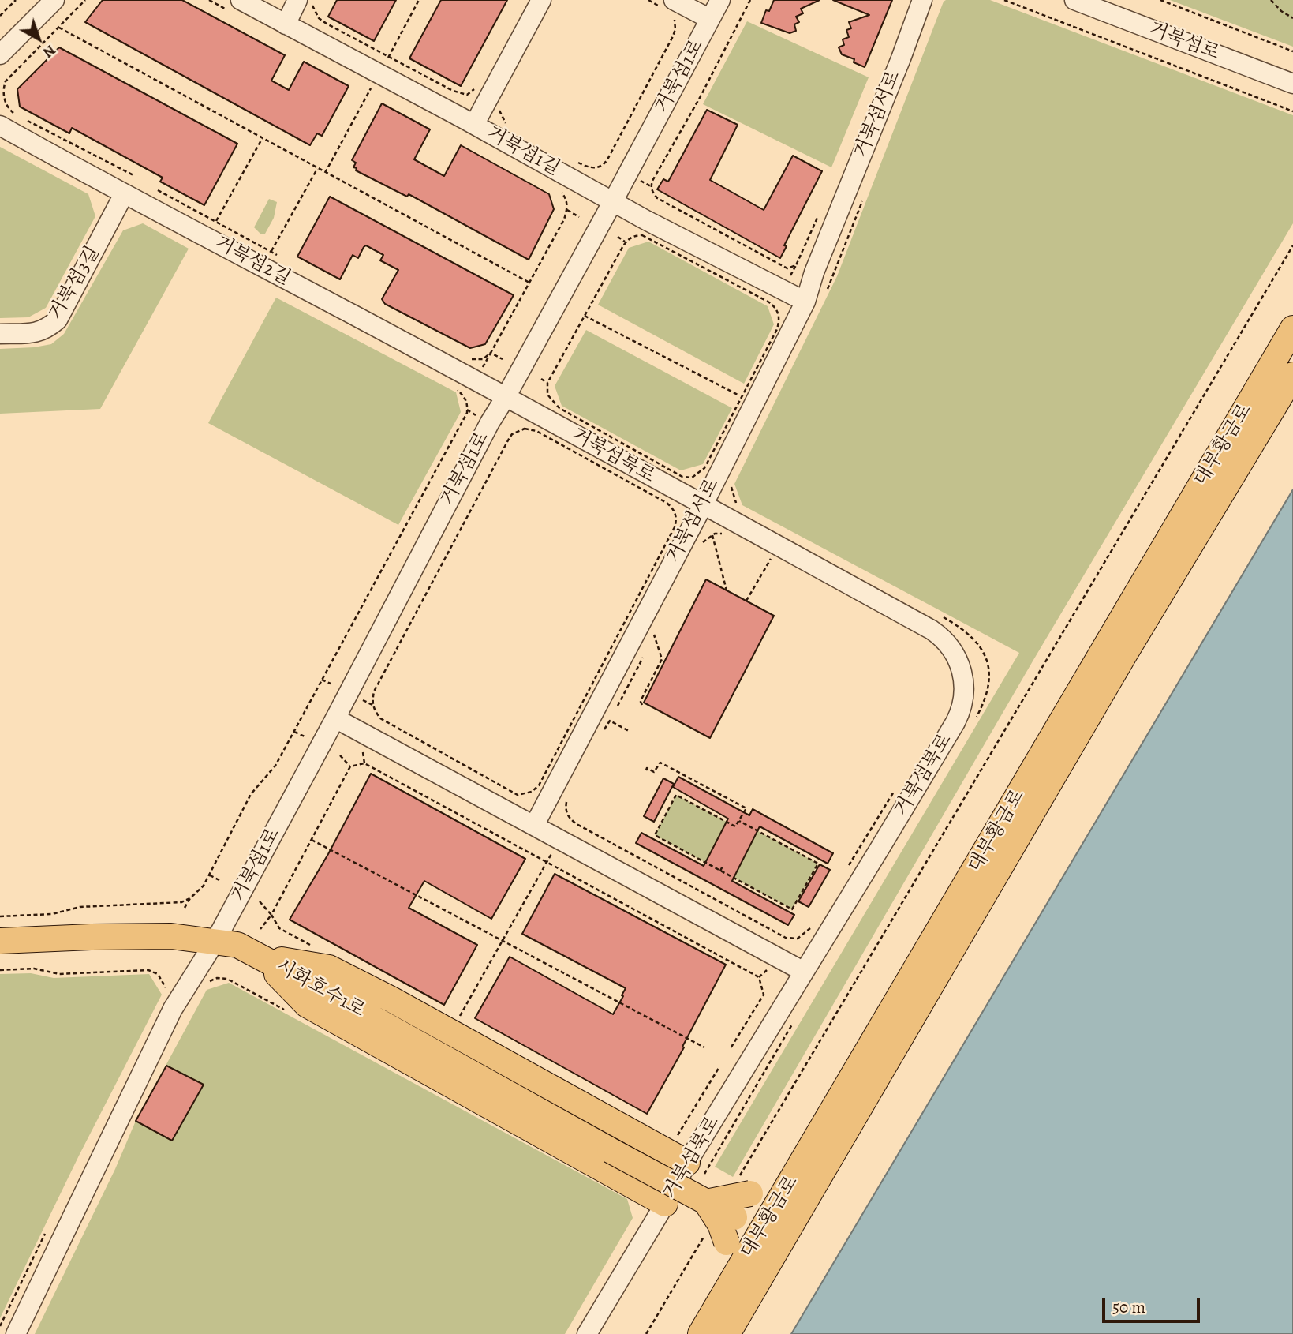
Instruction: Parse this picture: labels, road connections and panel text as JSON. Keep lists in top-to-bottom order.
{
  "streets": {
    "main road": ["대부황금로", "시화호수1로"],
    "street": [
      "거북섬로",
      "거북섬1로",
      "거북섬서로",
      "거북섬1길",
      "거북섬2길",
      "거북섬3길",
      "거북섬북로"
    ]
  },
  "crossings": [
    ["거북섬1로", "거북섬1길"],
    ["거북섬1로", "거북섬2길"],
    ["거북섬1로", "거북섬북로"],
    ["거북섬1로", "시화호수1로"],
    ["거북섬서로", "거북섬1길"],
    ["거북섬서로", "거북섬북로"],
    ["거북섬2길", "거북섬3길"],
    ["거북섬2길", "거북섬북로"],
    ["대부황금로", "시화호수1로"]
  ],
  "scale_bar": "50 m",
  "north": "bottom right"
}
